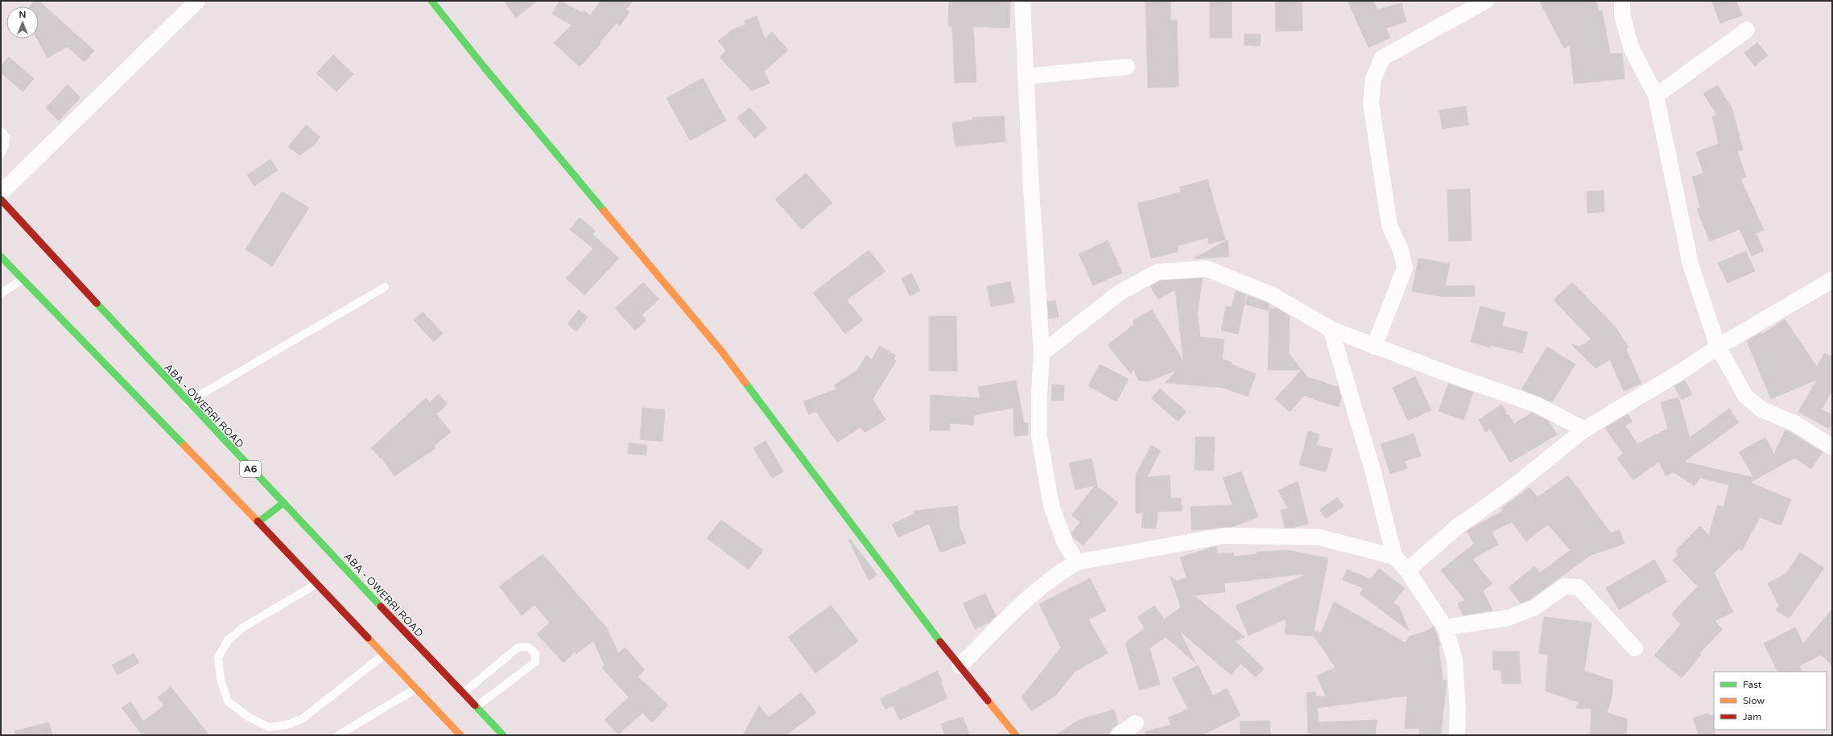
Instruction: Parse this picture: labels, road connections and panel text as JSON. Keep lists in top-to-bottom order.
{
  "streets": {
    "main road": ["ABA - OWERRI ROAD", "A6"]
  },
  "legend": ["Fast", "Slow", "Jam"],
  "north": "top"
}
